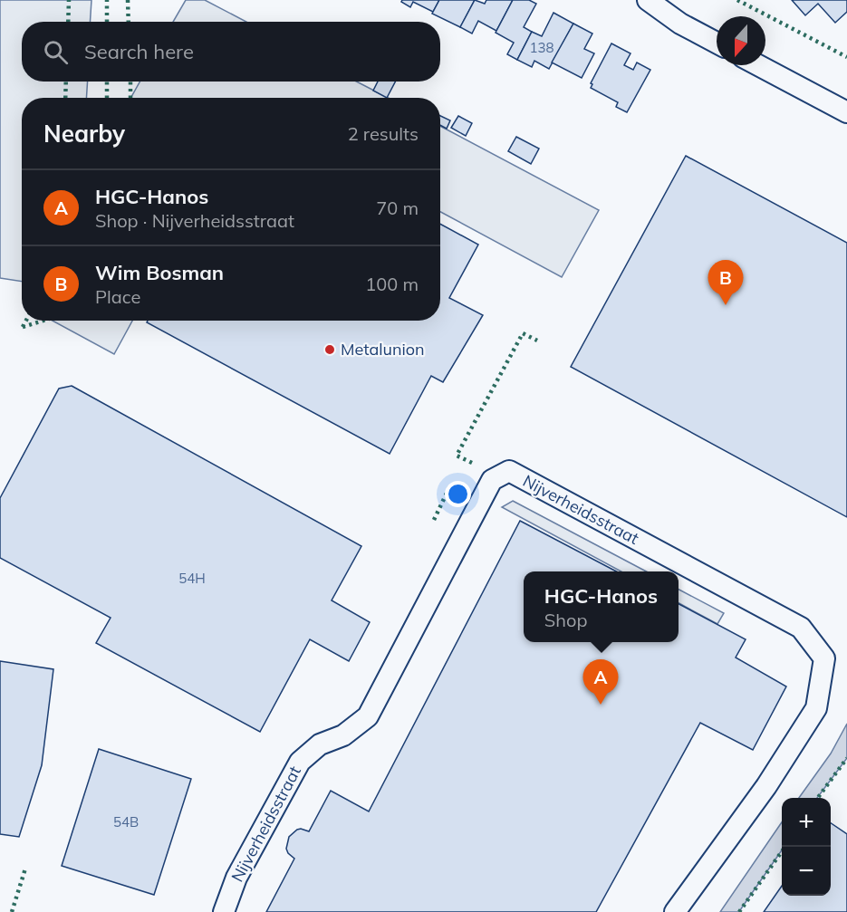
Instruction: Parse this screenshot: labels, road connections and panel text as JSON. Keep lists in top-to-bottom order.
{
  "streets": {
    "street": ["Nijverheidsstraat"]
  },
  "places": ["Metalunion"],
  "house_numbers": ["138", "54H", "54B"],
  "north": "bottom",
  "page": {
    "search": "Search here",
    "heading": ["Nearby", "2 results"],
    "list": [
      {
        "mark": "A",
        "name": "HGC-Hanos",
        "note": "Shop · Nijverheidsstraat",
        "value": "70 m"
      },
      {
        "mark": "B",
        "name": "Wim Bosman",
        "note": "Place",
        "value": "100 m"
      }
    ],
    "pins": ["B", "A"],
    "popup": ["HGC-Hanos", "Shop"],
    "map_buttons": ["+", "−"]
  }
}
